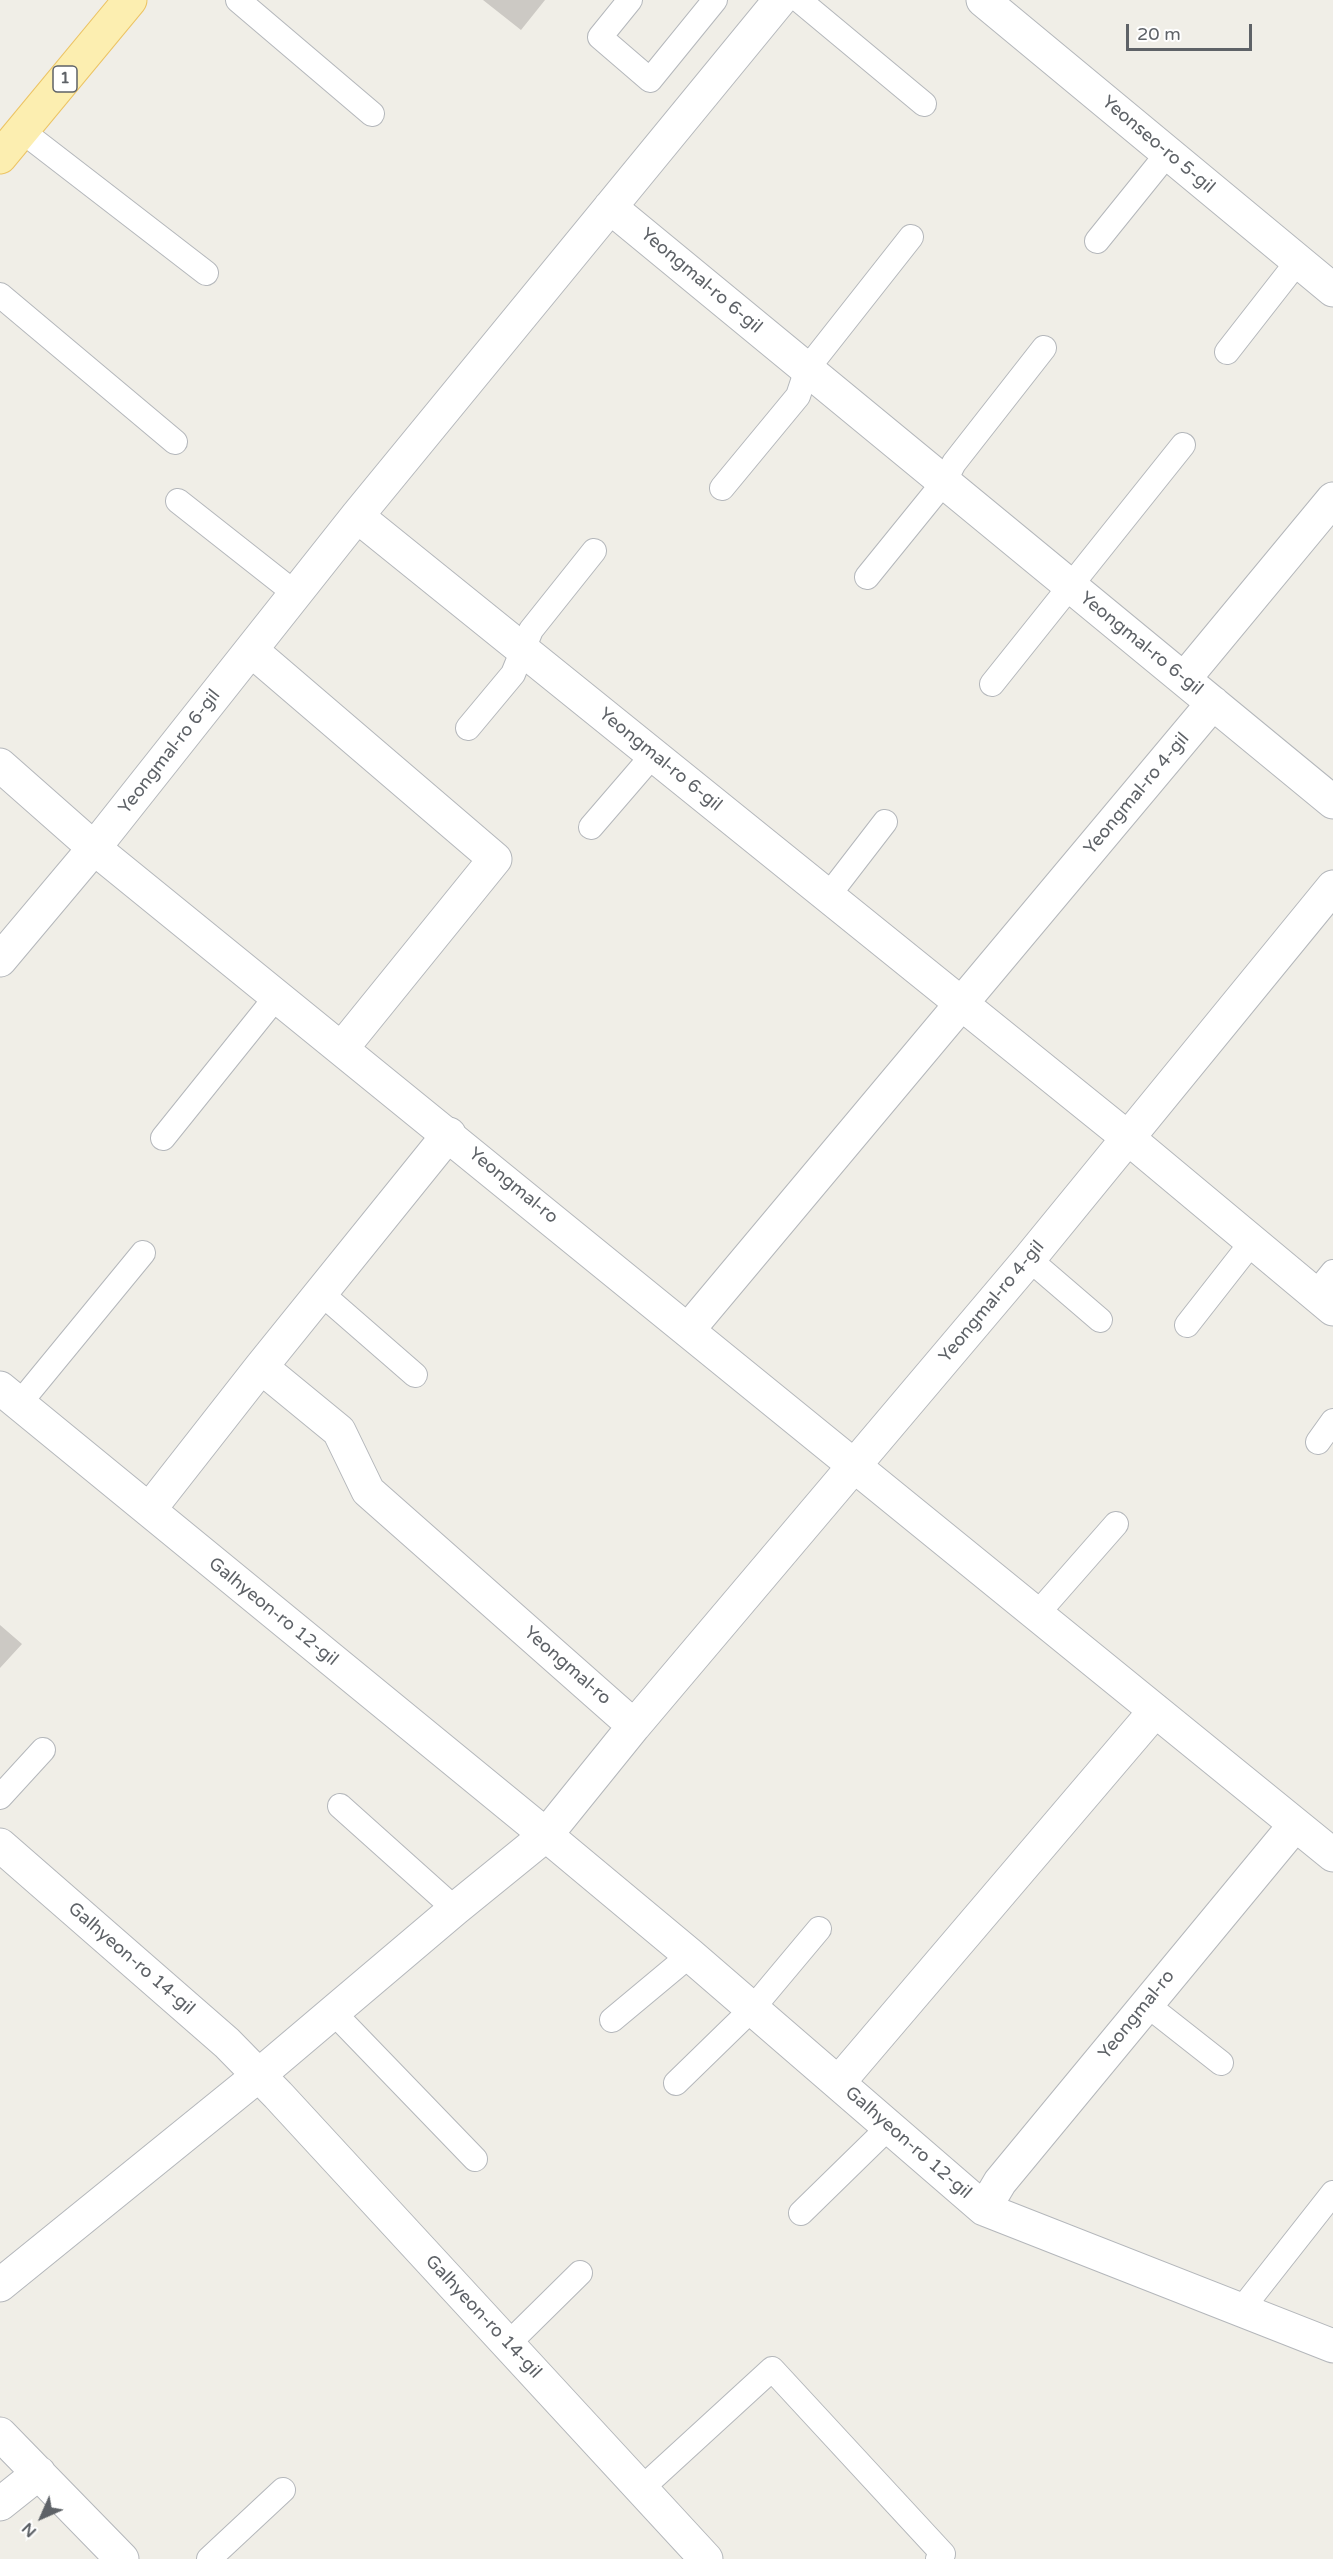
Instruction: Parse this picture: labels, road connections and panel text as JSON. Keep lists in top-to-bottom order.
{
  "streets": {
    "main road": ["1"],
    "street": [
      "Yeonseo-ro 5-gil",
      "Yeongmal-ro 6-gil",
      "Yeongmal-ro 4-gil",
      "Yeongmal-ro",
      "Galhyeon-ro 12-gil",
      "Galhyeon-ro 14-gil"
    ]
  },
  "crossings": [
    ["Yeongmal-ro 6-gil", "Yeongmal-ro 4-gil"],
    ["Yeongmal-ro 6-gil", "Yeongmal-ro"],
    ["Yeongmal-ro 4-gil", "Yeongmal-ro"],
    ["Yeongmal-ro", "Galhyeon-ro 12-gil"]
  ],
  "scale_bar": "20 m",
  "north": "bottom left"
}
